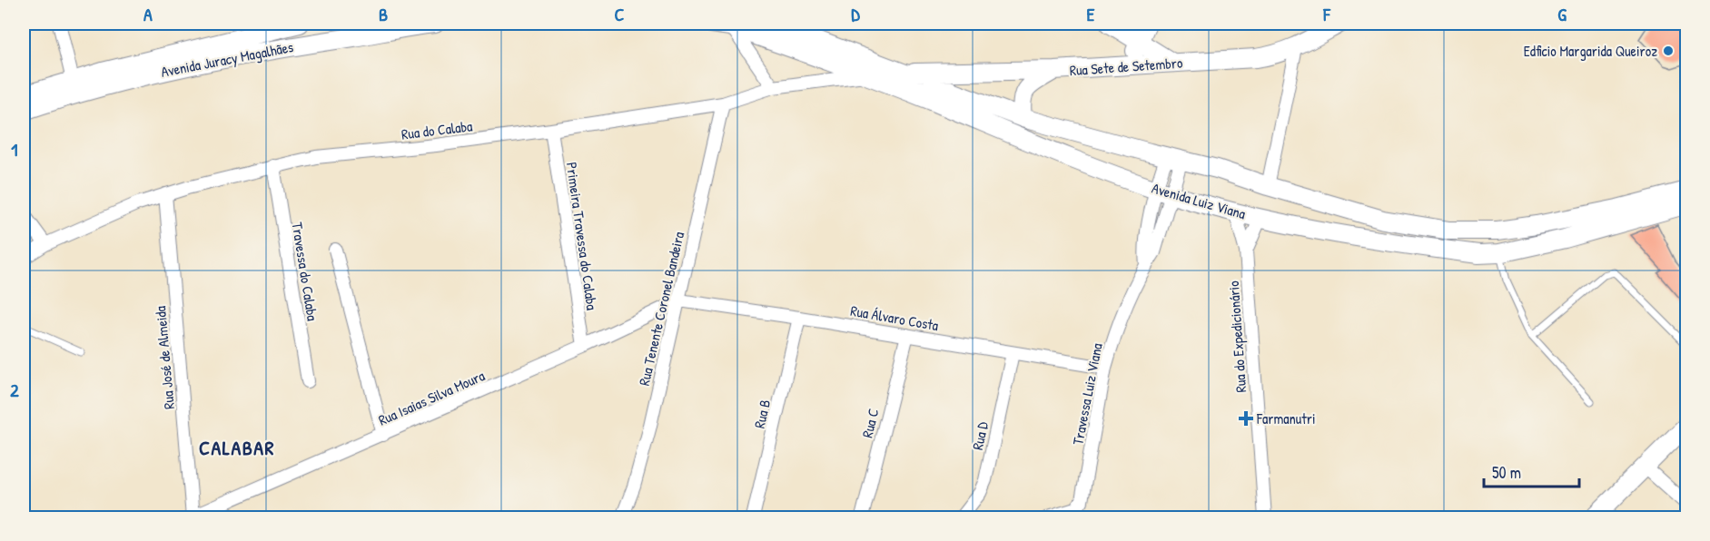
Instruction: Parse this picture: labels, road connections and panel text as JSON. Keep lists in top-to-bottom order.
{
  "streets": {
    "main road": ["Avenida Juracy Magalhães", "Rua Sete de Setembro", "Avenida Luiz Viana"],
    "street": [
      "Rua do Calaba",
      "Primeira Travessa do Calaba",
      "Travessa do Calaba",
      "Rua Tenente Coronel Bandeira",
      "Rua Álvaro Costa",
      "Rua do Expedicionário",
      "Rua José de Almeida",
      "Travessa Luiz Viana",
      "Rua Isaias Silva Moura",
      "Rua B",
      "Rua C",
      "Rua D"
    ]
  },
  "crossings": [
    ["Rua do Calaba", "Avenida Luiz Viana"],
    ["Rua do Calaba", "Primeira Travessa do Calaba"],
    ["Rua do Calaba", "Travessa do Calaba"],
    ["Rua do Calaba", "Rua Tenente Coronel Bandeira"],
    ["Rua do Calaba", "Rua José de Almeida"],
    ["Avenida Luiz Viana", "Rua do Expedicionário"],
    ["Avenida Luiz Viana", "Travessa Luiz Viana"],
    ["Primeira Travessa do Calaba", "Rua Isaias Silva Moura"],
    ["Rua Tenente Coronel Bandeira", "Rua Álvaro Costa"],
    ["Rua Tenente Coronel Bandeira", "Rua Isaias Silva Moura"],
    ["Rua Álvaro Costa", "Travessa Luiz Viana"],
    ["Rua Álvaro Costa", "Rua Isaias Silva Moura"],
    ["Rua Álvaro Costa", "Rua B"],
    ["Rua Álvaro Costa", "Rua C"],
    ["Rua Álvaro Costa", "Rua D"],
    ["Rua José de Almeida", "Rua Isaias Silva Moura"]
  ],
  "districts": ["CALABAR"],
  "places": {
    "other": ["Edficio Margarida Queiroz"],
    "health": ["Farmanutri"]
  },
  "scale_bar": "50 m",
  "grid": {
    "columns": [
      "A",
      "B",
      "C",
      "D",
      "E",
      "F",
      "G"
    ],
    "rows": ["1", "2"]
  }
}
